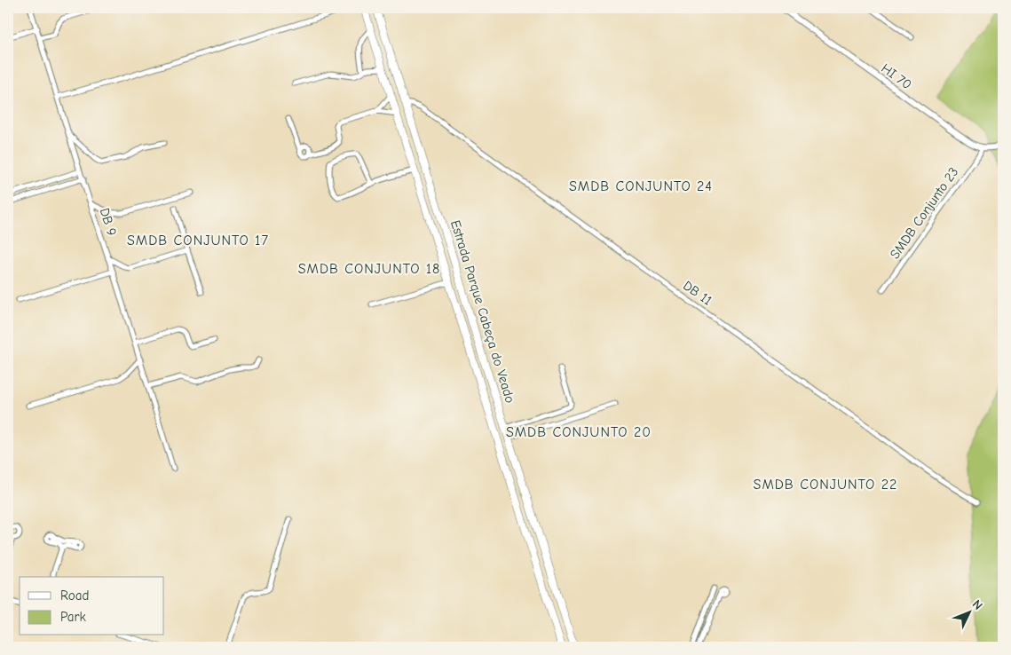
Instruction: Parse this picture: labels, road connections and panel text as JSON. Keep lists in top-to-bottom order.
{
  "streets": {
    "main road": ["Estrada Parque Cabeça do Veado"],
    "street": [
      "HI 70",
      "SMDB Conjunto 23",
      "DB 9",
      "DB 11"
    ]
  },
  "crossings": [
    ["HI 70", "SMDB Conjunto 23"],
    ["DB 11", "Estrada Parque Cabeça do Veado"]
  ],
  "districts": [
    "SMDB CONJUNTO 24",
    "SMDB CONJUNTO 17",
    "SMDB CONJUNTO 18",
    "SMDB CONJUNTO 20",
    "SMDB CONJUNTO 22"
  ],
  "legend": ["Road", "Park"],
  "north": "top right"
}
